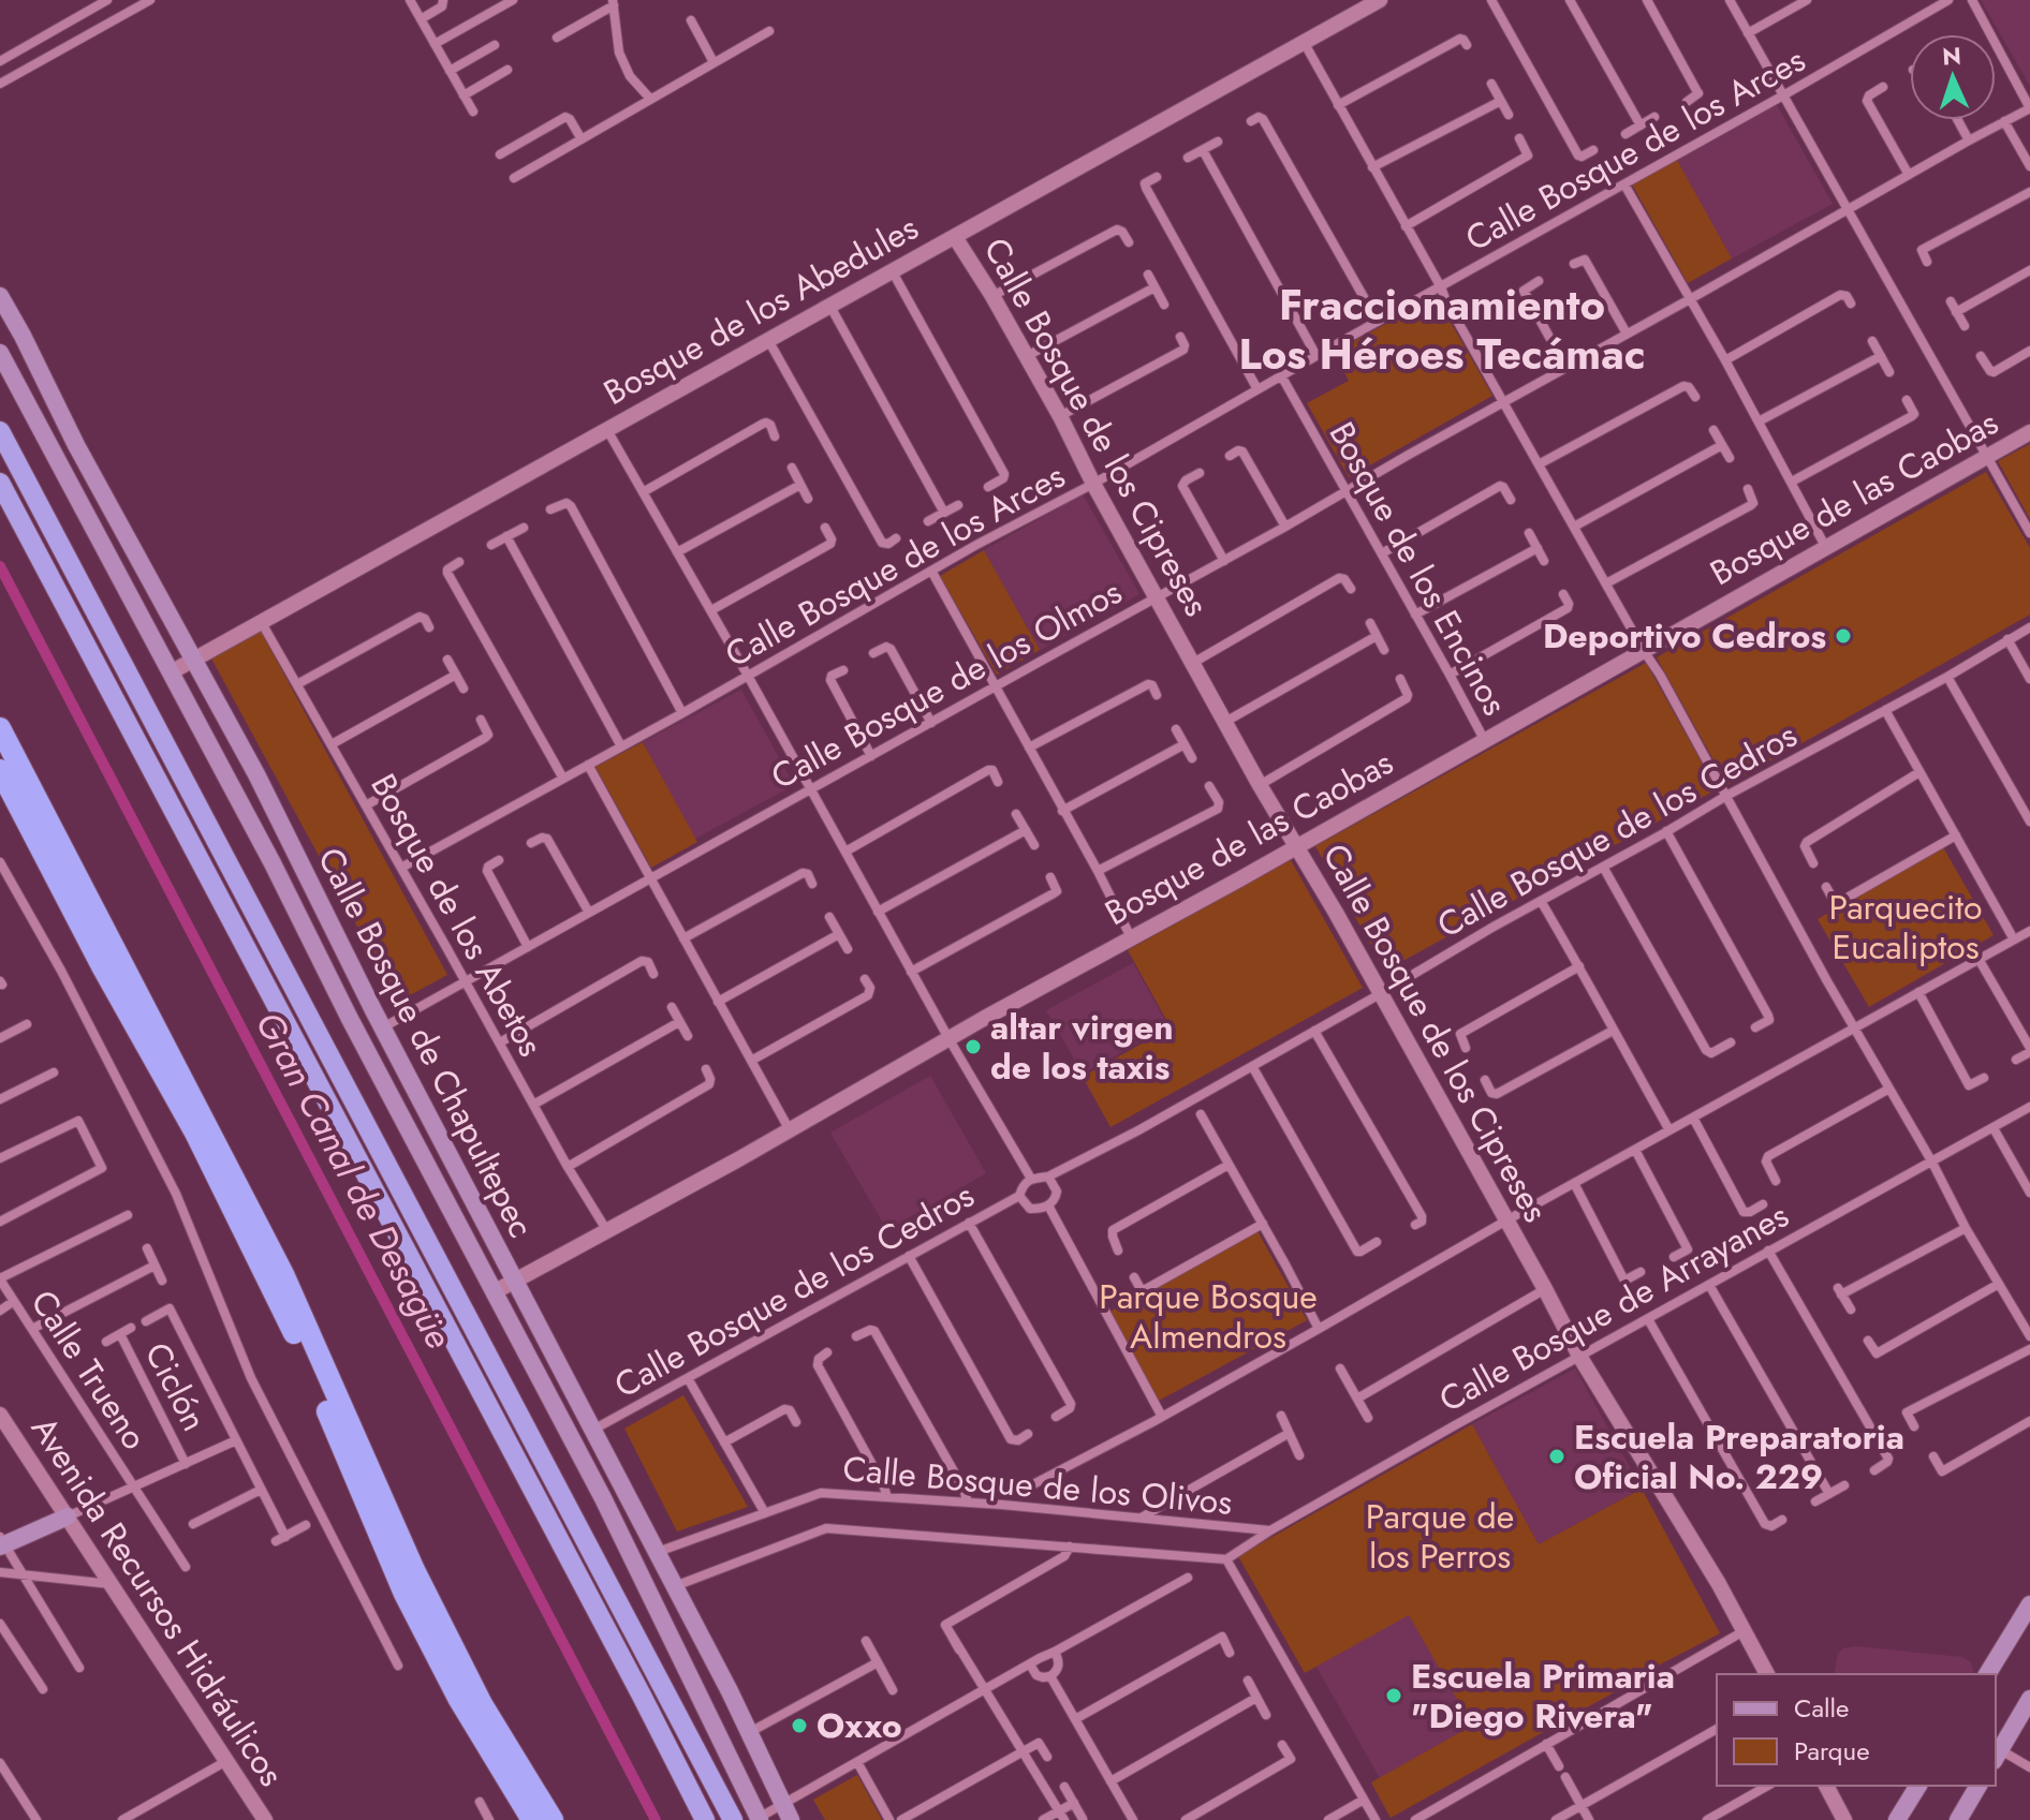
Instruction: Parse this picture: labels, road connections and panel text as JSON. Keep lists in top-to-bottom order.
{
  "streets": {
    "main road": ["Calle Bosque de Chapultepec"],
    "street": [
      "Calle Bosque de los Arces",
      "Bosque de los Abedules",
      "Calle Bosque de los Cipreses",
      "Bosque de las Caobas",
      "Bosque de los Encinos",
      "Calle Bosque de los Olmos",
      "Calle Bosque de los Cedros",
      "Bosque de los Abetos",
      "Calle Bosque de Arrayanes",
      "Calle Trueno",
      "Ciclón",
      "Calle Bosque de los Olivos",
      "Avenida Recursos Hidráulicos"
    ]
  },
  "crossings": [
    ["Calle Bosque de los Arces", "Calle Bosque de los Cipreses"],
    ["Calle Bosque de los Arces", "Bosque de los Encinos"],
    ["Calle Bosque de los Arces", "Bosque de los Abetos"],
    ["Bosque de los Abedules", "Calle Bosque de los Cipreses"],
    ["Bosque de los Abedules", "Bosque de los Abetos"],
    ["Bosque de los Abedules", "Calle Bosque de Chapultepec"],
    ["Calle Bosque de los Cipreses", "Bosque de las Caobas"],
    ["Calle Bosque de los Cipreses", "Calle Bosque de los Olmos"],
    ["Calle Bosque de los Cipreses", "Calle Bosque de los Cedros"],
    ["Calle Bosque de los Cipreses", "Calle Bosque de Arrayanes"],
    ["Bosque de las Caobas", "Bosque de los Encinos"],
    ["Bosque de las Caobas", "Bosque de los Abetos"],
    ["Bosque de las Caobas", "Calle Bosque de Chapultepec"],
    ["Bosque de los Encinos", "Calle Bosque de los Olmos"],
    ["Calle Bosque de los Olmos", "Bosque de los Abetos"],
    ["Calle Bosque de los Olmos", "Calle Bosque de Chapultepec"],
    ["Calle Bosque de los Cedros", "Calle Bosque de Chapultepec"],
    ["Calle Bosque de Chapultepec", "Calle Bosque de los Olivos"],
    ["Calle Bosque de Arrayanes", "Calle Bosque de los Olivos"]
  ],
  "districts": ["Fraccionamiento Los Héroes Tecámac"],
  "water": ["Gran Canal de Desagüe"],
  "parks": ["Parquecito Eucaliptos", "Parque Bosque Almendros", "Parque de los Perros"],
  "places": [
    "Deportivo Cedros",
    "altar virgen de los taxis",
    "Escuela Preparatoria Oficial No. 229",
    "Escuela Primaria \"Diego Rivera\"",
    "Oxxo"
  ],
  "legend": ["Calle", "Parque"],
  "north": "top"
}
